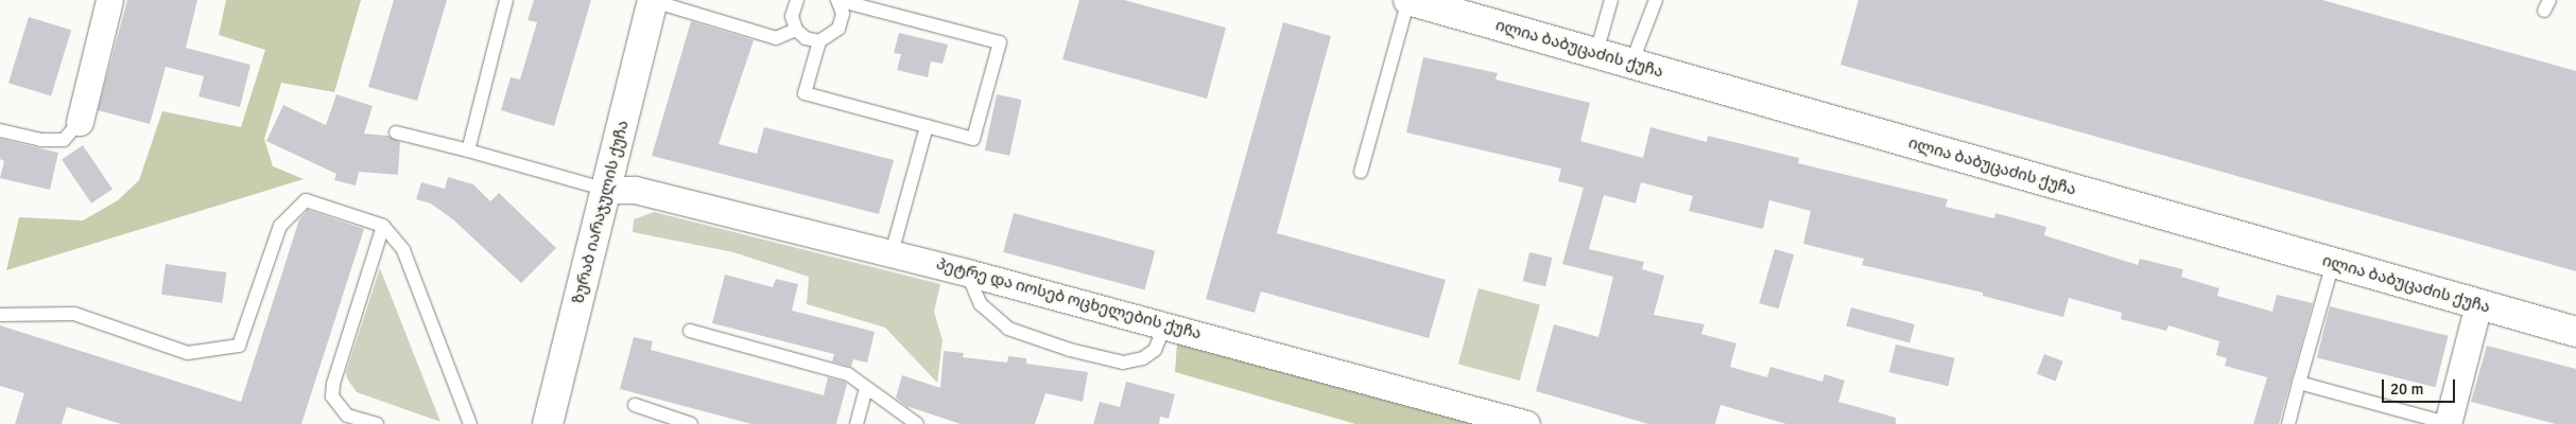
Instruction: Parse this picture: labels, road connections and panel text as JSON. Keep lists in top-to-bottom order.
{
  "streets": {
    "street": ["ილია ბაბუცაძის ქუჩა", "ზურაბ იარაჯულის ქუჩა", "პეტრე და იოსებ ოცხელების ქუჩა"]
  },
  "crossings": [
    ["ზურაბ იარაჯულის ქუჩა", "პეტრე და იოსებ ოცხელების ქუჩა"]
  ],
  "scale_bar": "20 m"
}
